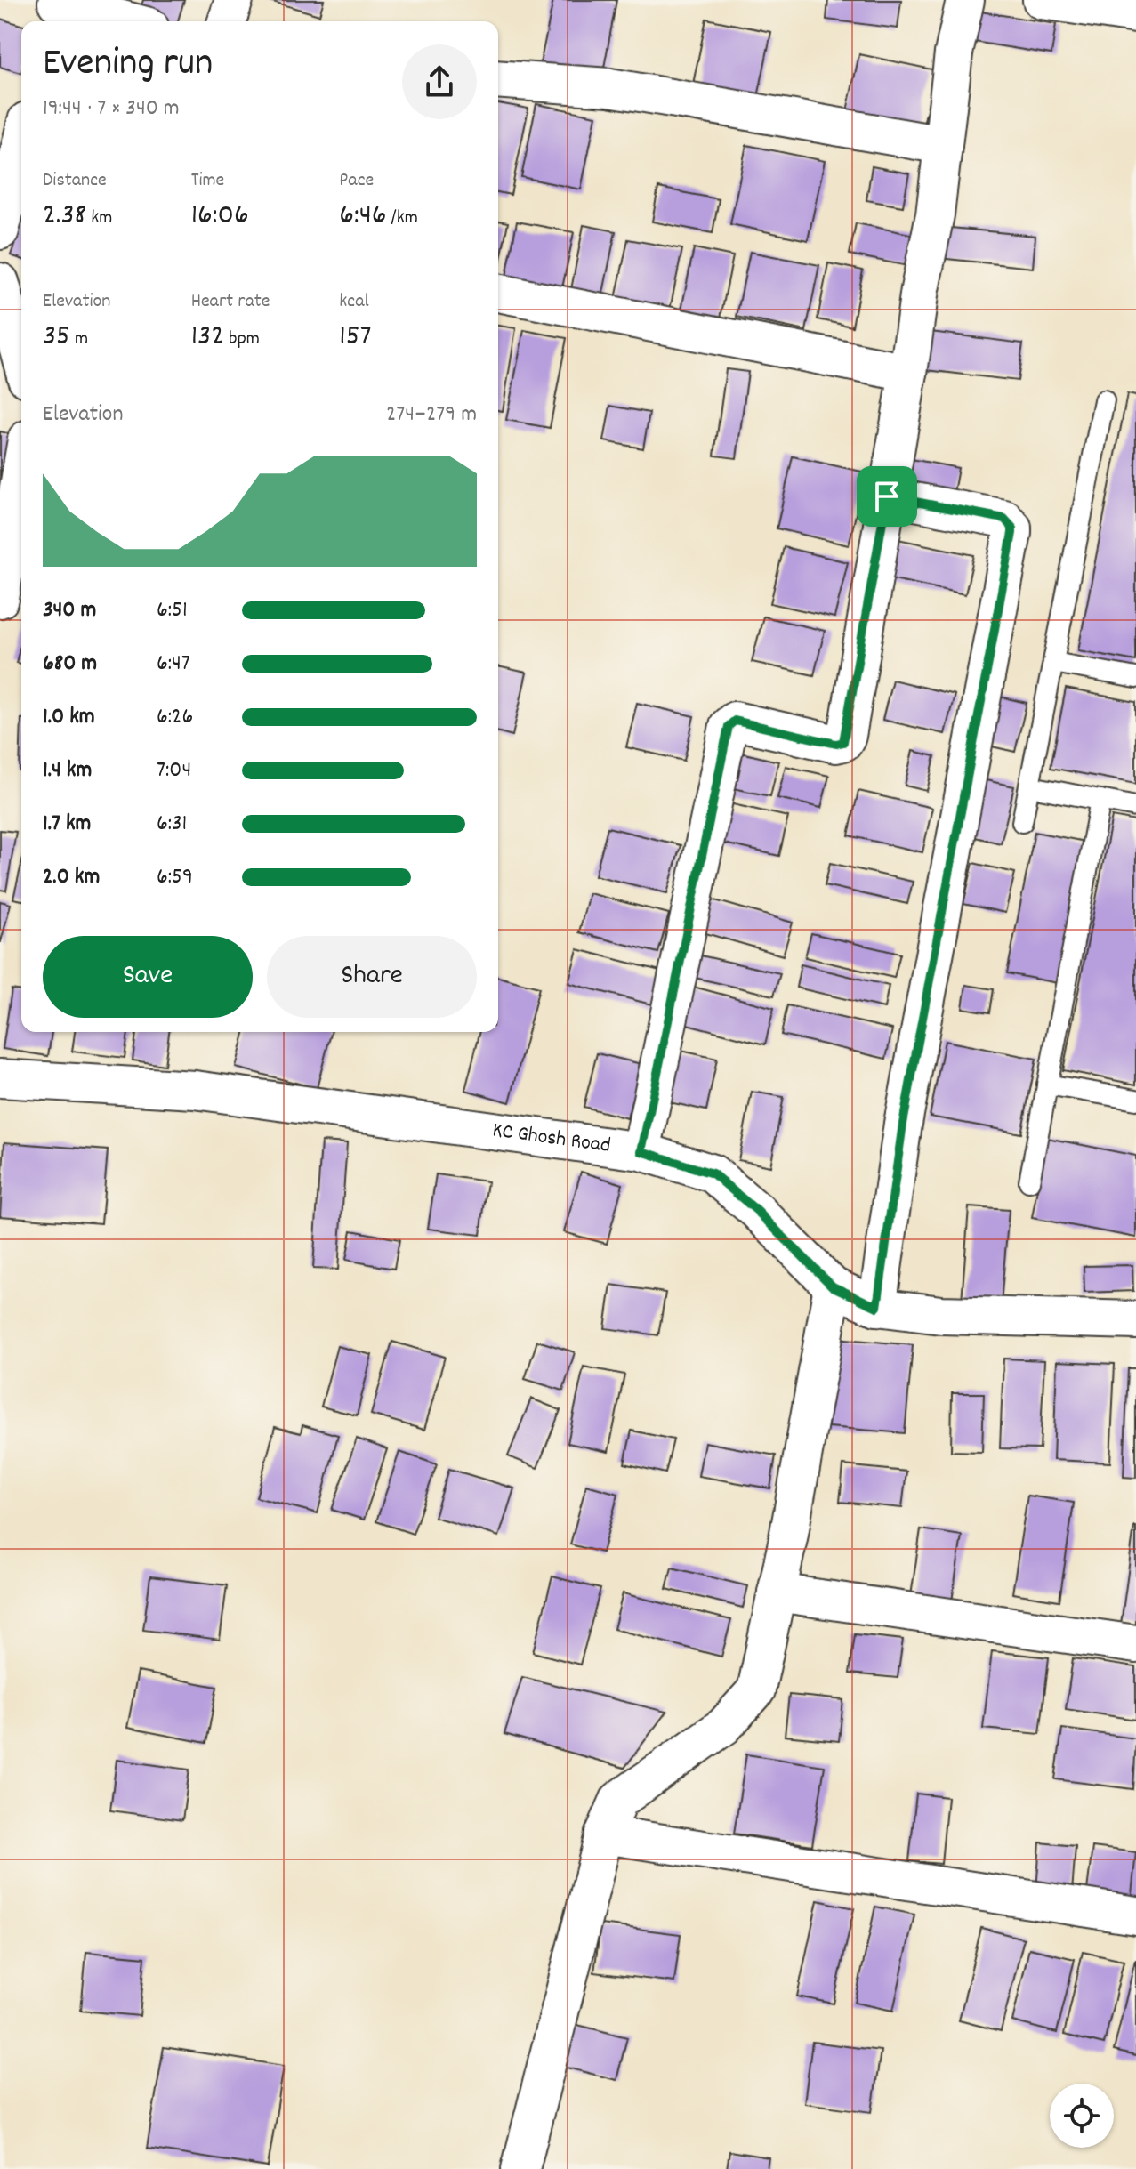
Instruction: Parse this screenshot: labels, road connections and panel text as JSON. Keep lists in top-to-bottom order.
{
  "streets": {
    "street": ["KC Ghosh Road"]
  },
  "page": {
    "heading": ["Evening run", "19:44 · 7 × 340 m"],
    "stats": [
      ["Distance", "2.38 km"],
      ["Time", "16:06"],
      ["Pace", "6:46 /km"],
      ["Elevation", "35 m"],
      ["Heart rate", "132 bpm"],
      ["kcal", "157"]
    ],
    "chart": ["Elevation", "274–279 m"],
    "list": [
      {
        "name": "340 m",
        "note": "6:51"
      },
      {
        "name": "680 m",
        "note": "6:47"
      },
      {
        "name": "1.0 km",
        "note": "6:26"
      },
      {
        "name": "1.4 km",
        "note": "7:04"
      },
      {
        "name": "1.7 km",
        "note": "6:31"
      },
      {
        "name": "2.0 km",
        "note": "6:59"
      }
    ],
    "buttons": ["Save", "Share"]
  }
}
